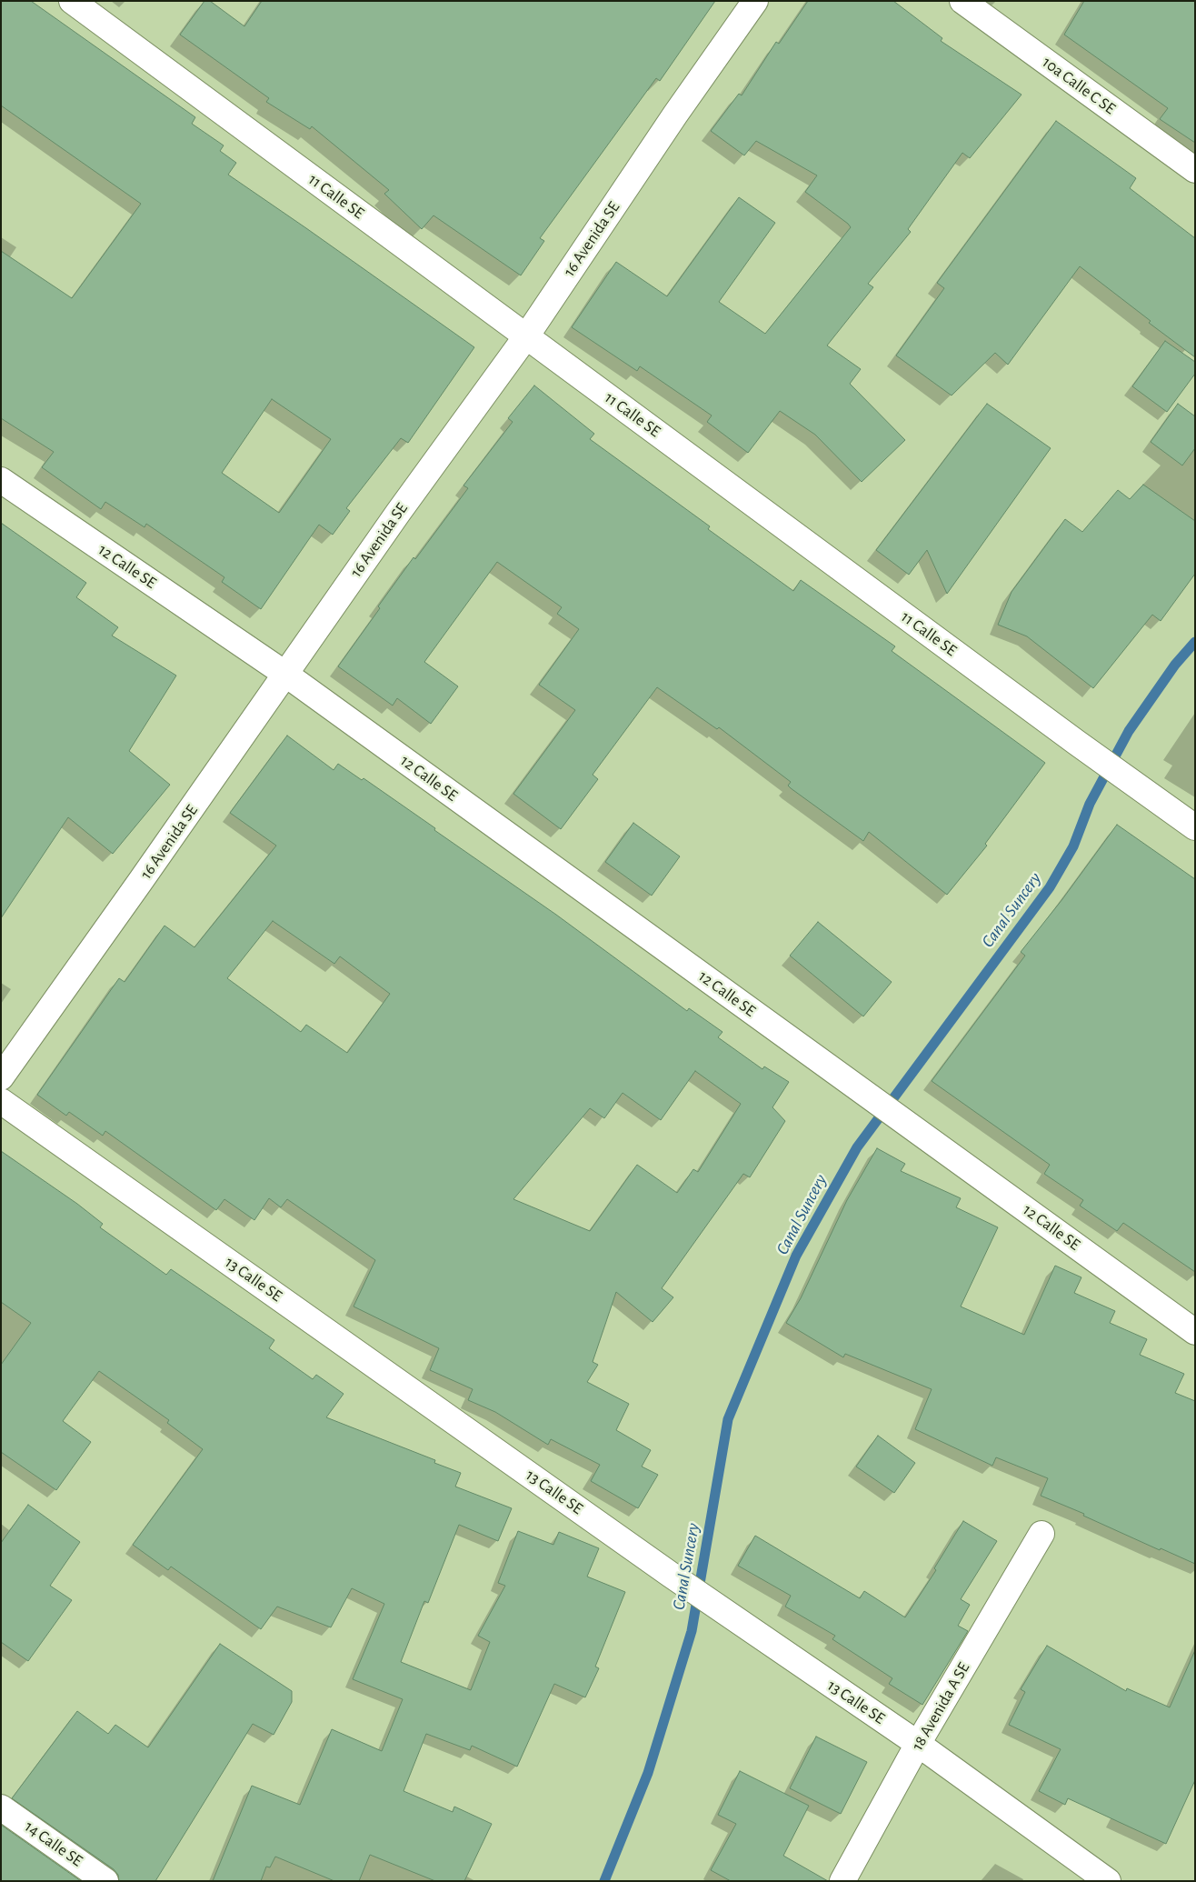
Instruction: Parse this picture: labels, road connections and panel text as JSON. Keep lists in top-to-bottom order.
{
  "streets": {
    "street": [
      "10a Calle C SE",
      "11 Calle SE",
      "16 Avenida SE",
      "12 Calle SE",
      "13 Calle SE",
      "18 Avenida A SE",
      "14 Calle SE"
    ]
  },
  "crossings": [
    ["11 Calle SE", "16 Avenida SE"],
    ["16 Avenida SE", "12 Calle SE"],
    ["13 Calle SE", "18 Avenida A SE"]
  ],
  "water": ["Canal Suncery"]
}
